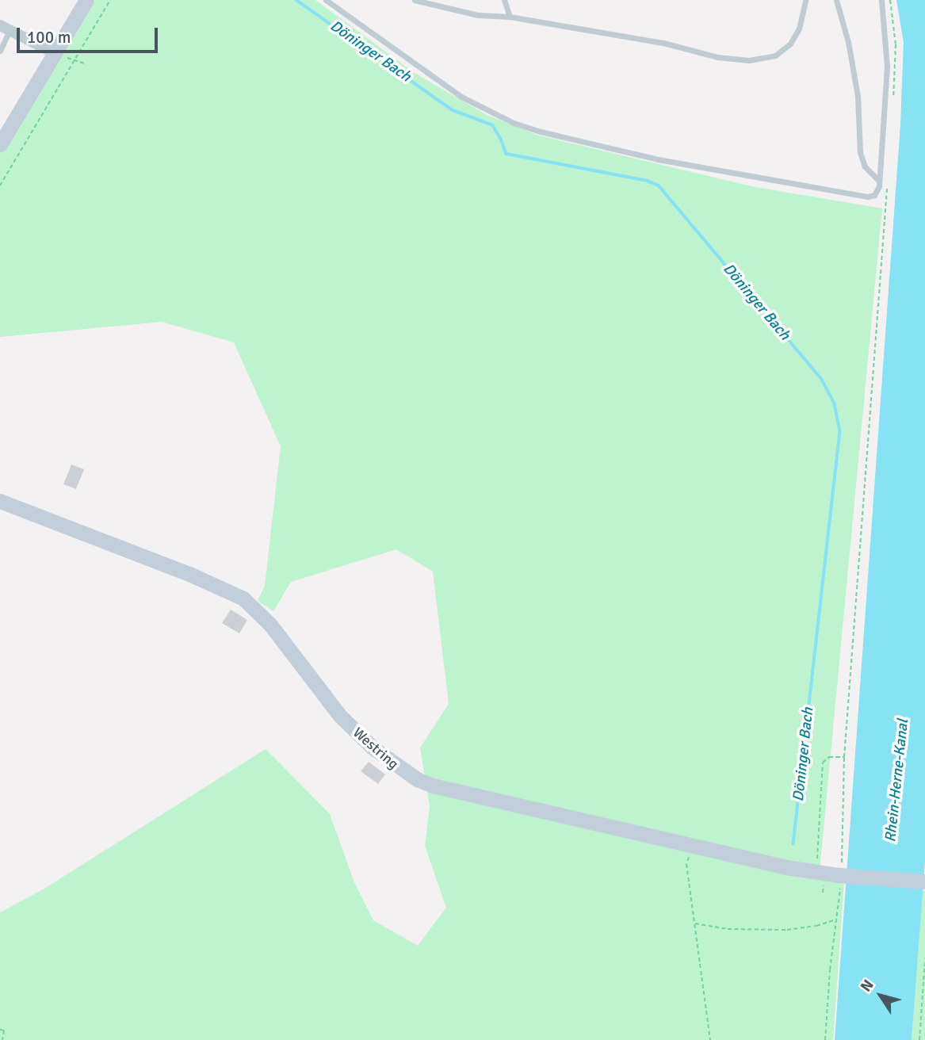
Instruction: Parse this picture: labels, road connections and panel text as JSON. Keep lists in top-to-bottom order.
{
  "streets": {
    "main road": ["Westring"]
  },
  "water": ["Döninger Bach", "Rhein-Herne-Kanal"],
  "scale_bar": "100 m",
  "north": "top left"
}
